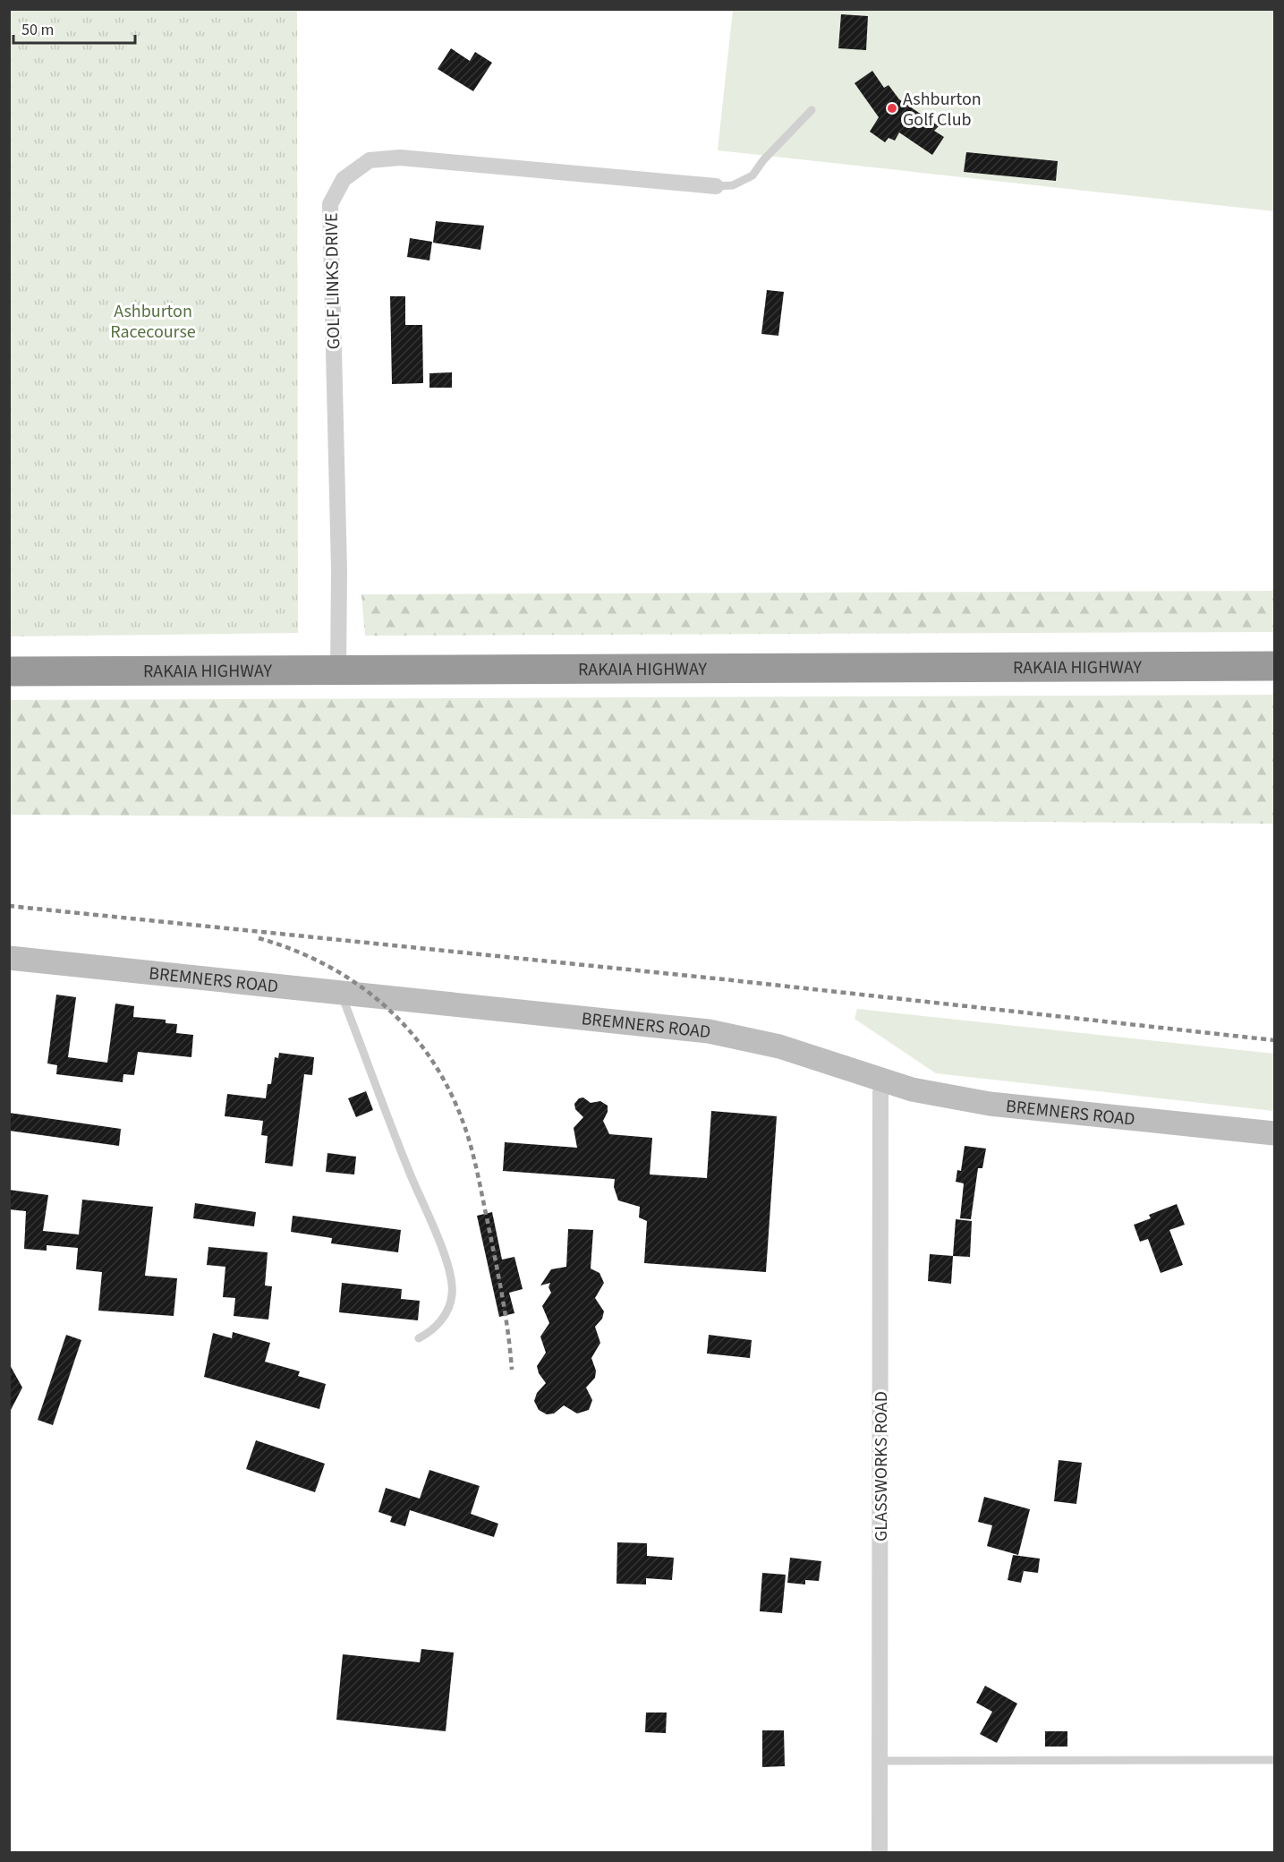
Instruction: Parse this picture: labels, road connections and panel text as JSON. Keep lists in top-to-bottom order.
{
  "streets": {
    "highway": ["RAKAIA HIGHWAY"],
    "street": ["GOLF LINKS DRIVE", "BREMNERS ROAD", "GLASSWORKS ROAD"]
  },
  "crossings": [
    ["GOLF LINKS DRIVE", "RAKAIA HIGHWAY"],
    ["BREMNERS ROAD", "GLASSWORKS ROAD"]
  ],
  "parks": ["Ashburton Racecourse"],
  "places": ["Ashburton Golf Club"],
  "scale_bar": "50 m"
}
